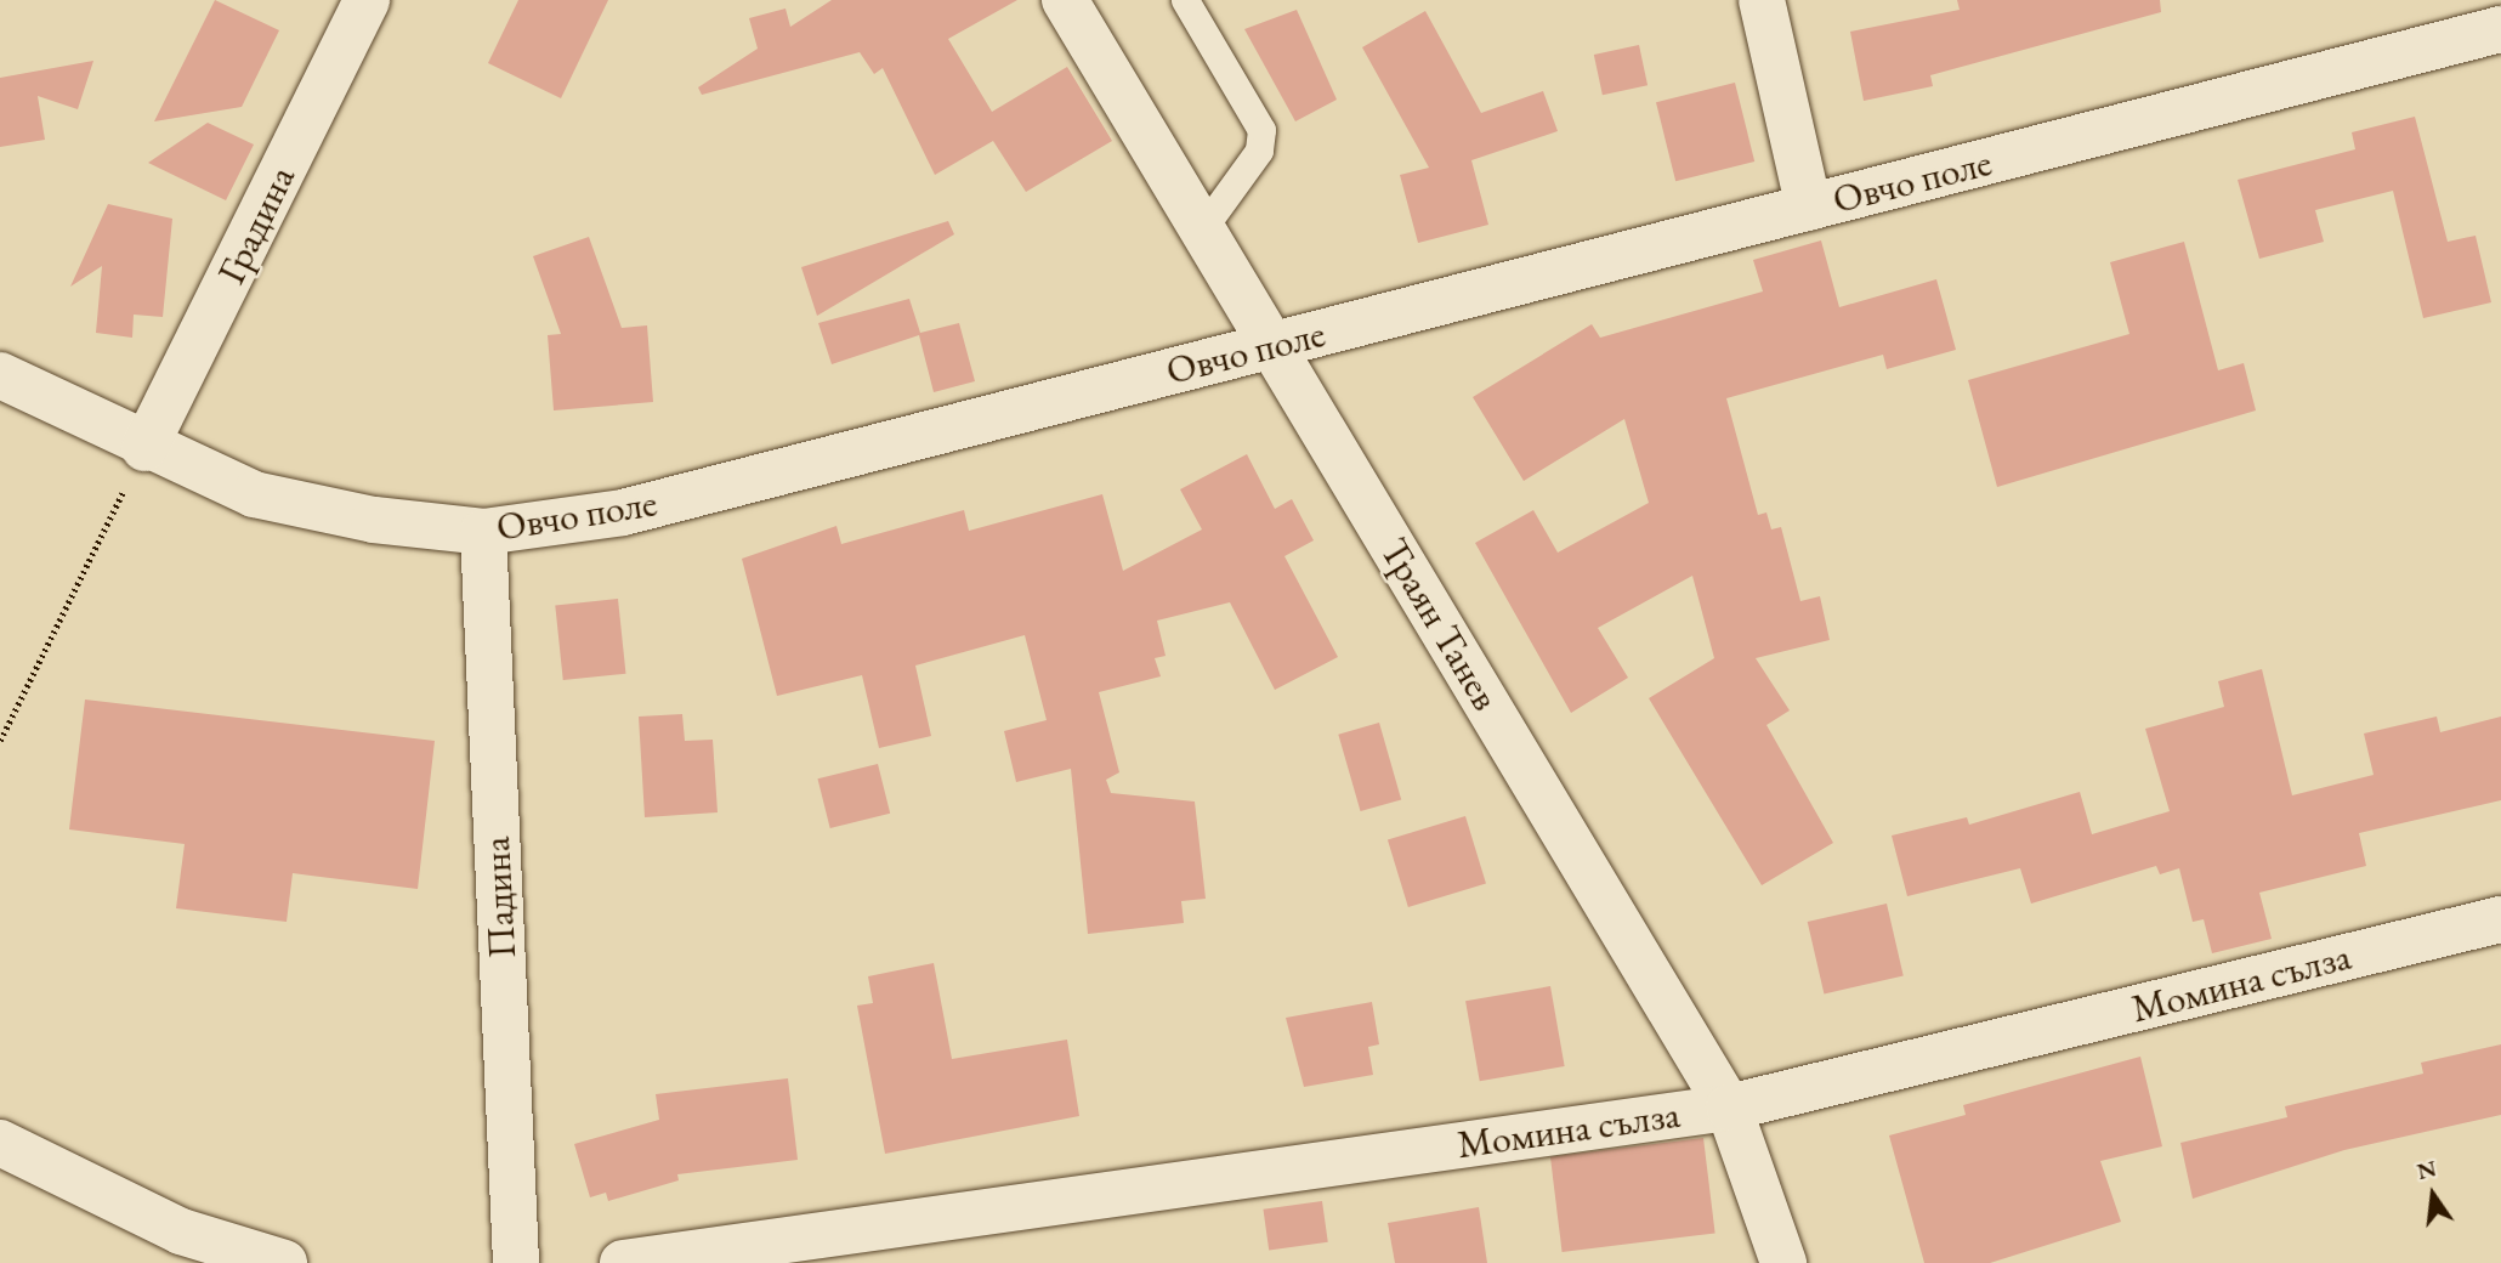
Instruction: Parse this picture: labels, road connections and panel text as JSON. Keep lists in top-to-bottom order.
{
  "streets": {
    "street": [
      "Овчо поле",
      "Градина",
      "Траян Танев",
      "Падина",
      "Момина сълза"
    ]
  },
  "crossings": [
    ["Овчо поле", "Градина"],
    ["Овчо поле", "Траян Танев"],
    ["Овчо поле", "Падина"],
    ["Траян Танев", "Момина сълза"]
  ],
  "north": "top"
}
